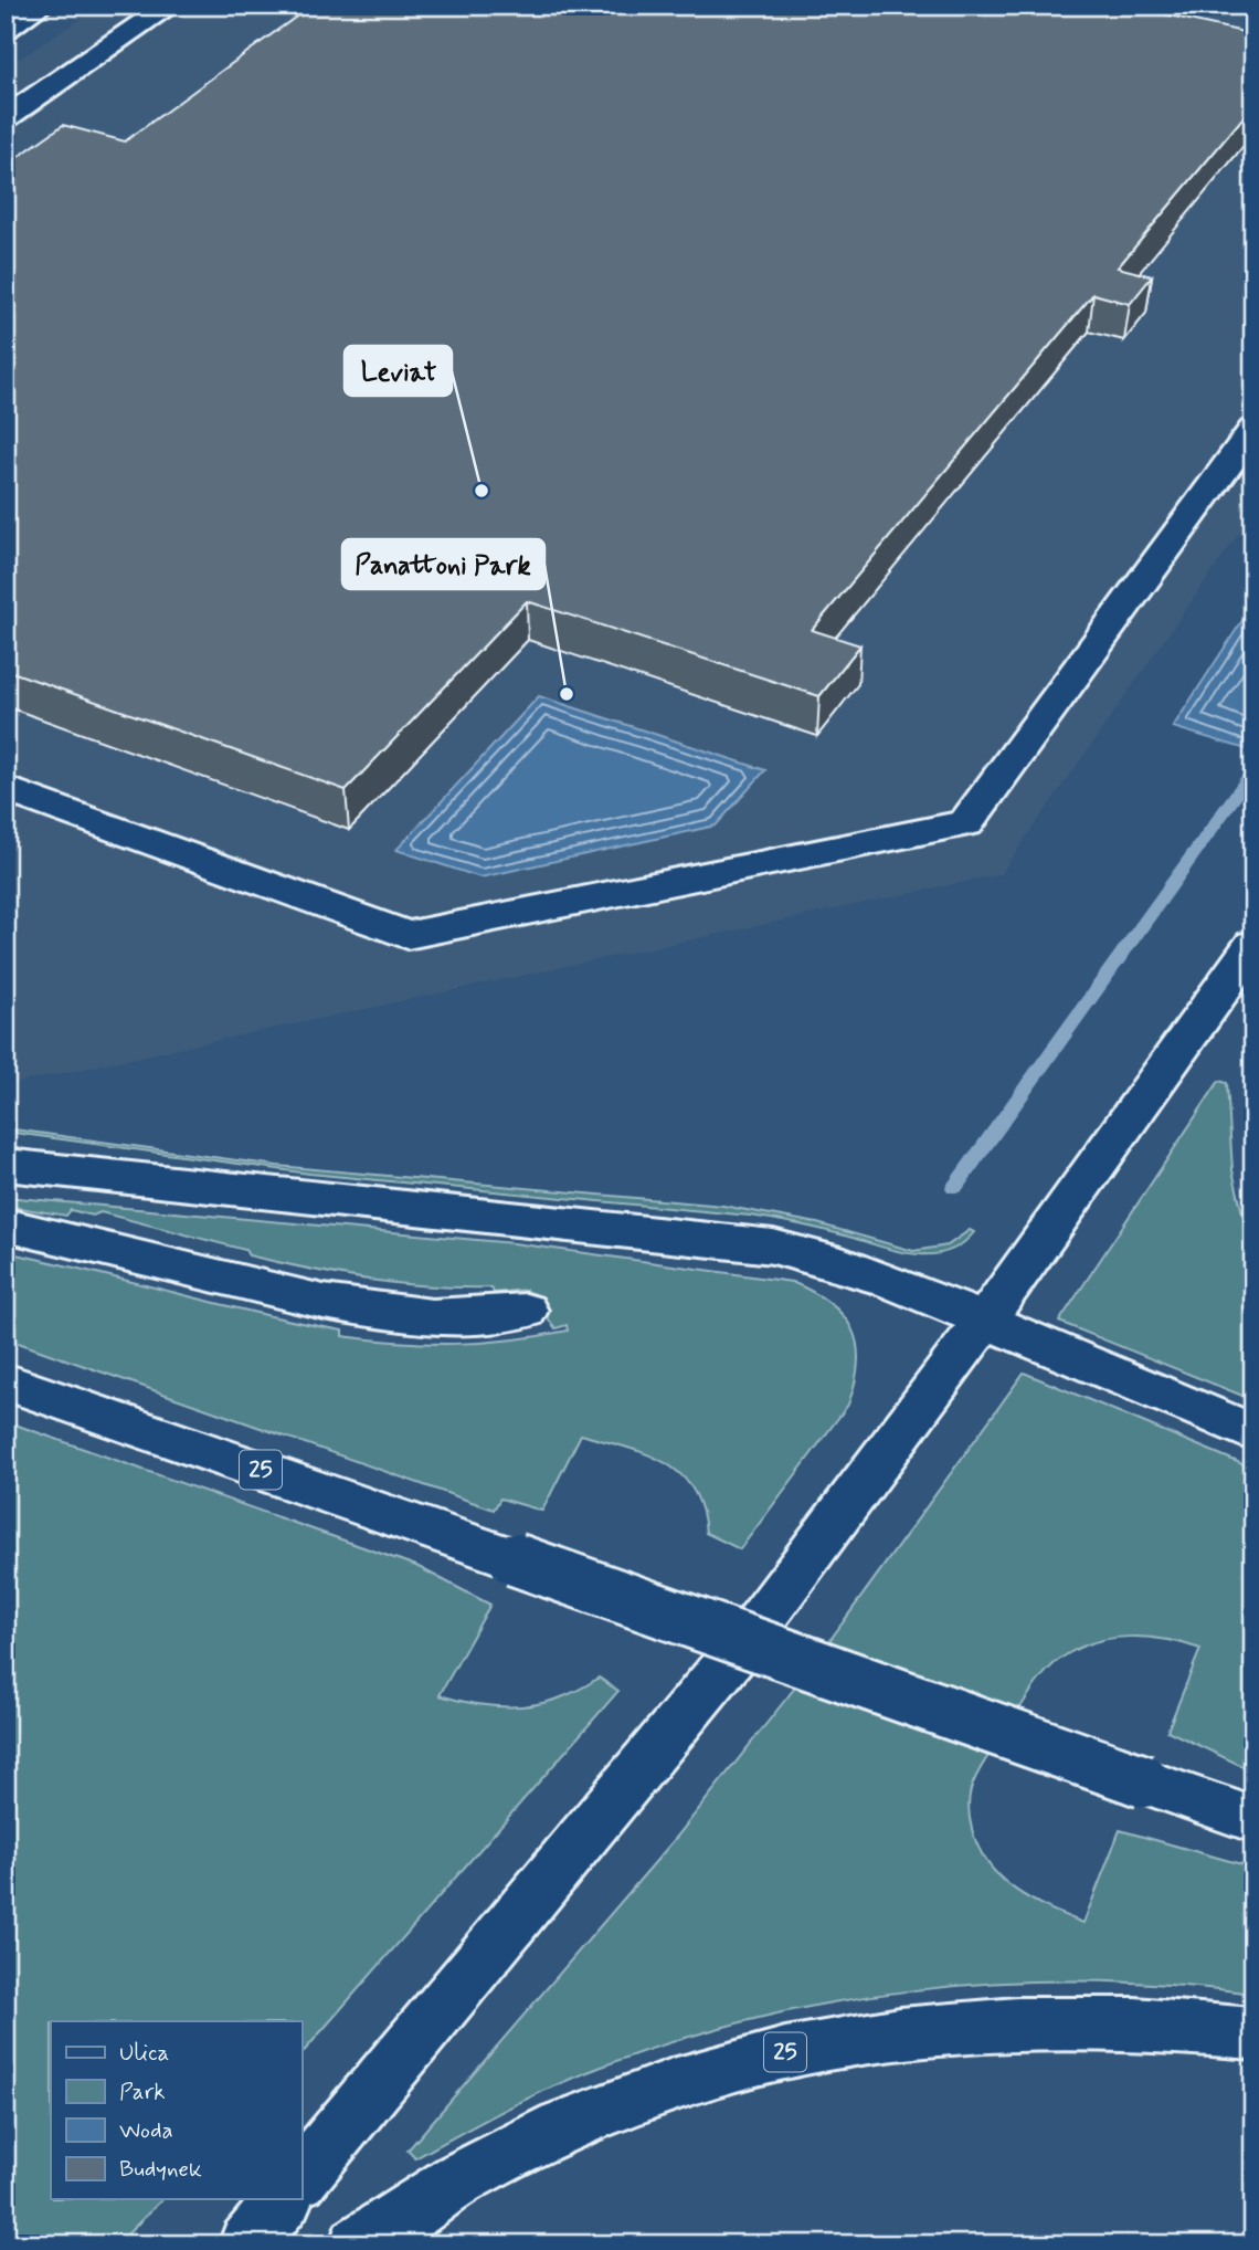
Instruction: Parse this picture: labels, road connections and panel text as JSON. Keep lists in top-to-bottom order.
{
  "streets": {
    "street": ["25"]
  },
  "places": ["Leviat", "Panattoni Park"],
  "legend": [
    "Ulica",
    "Park",
    "Woda",
    "Budynek"
  ]
}
